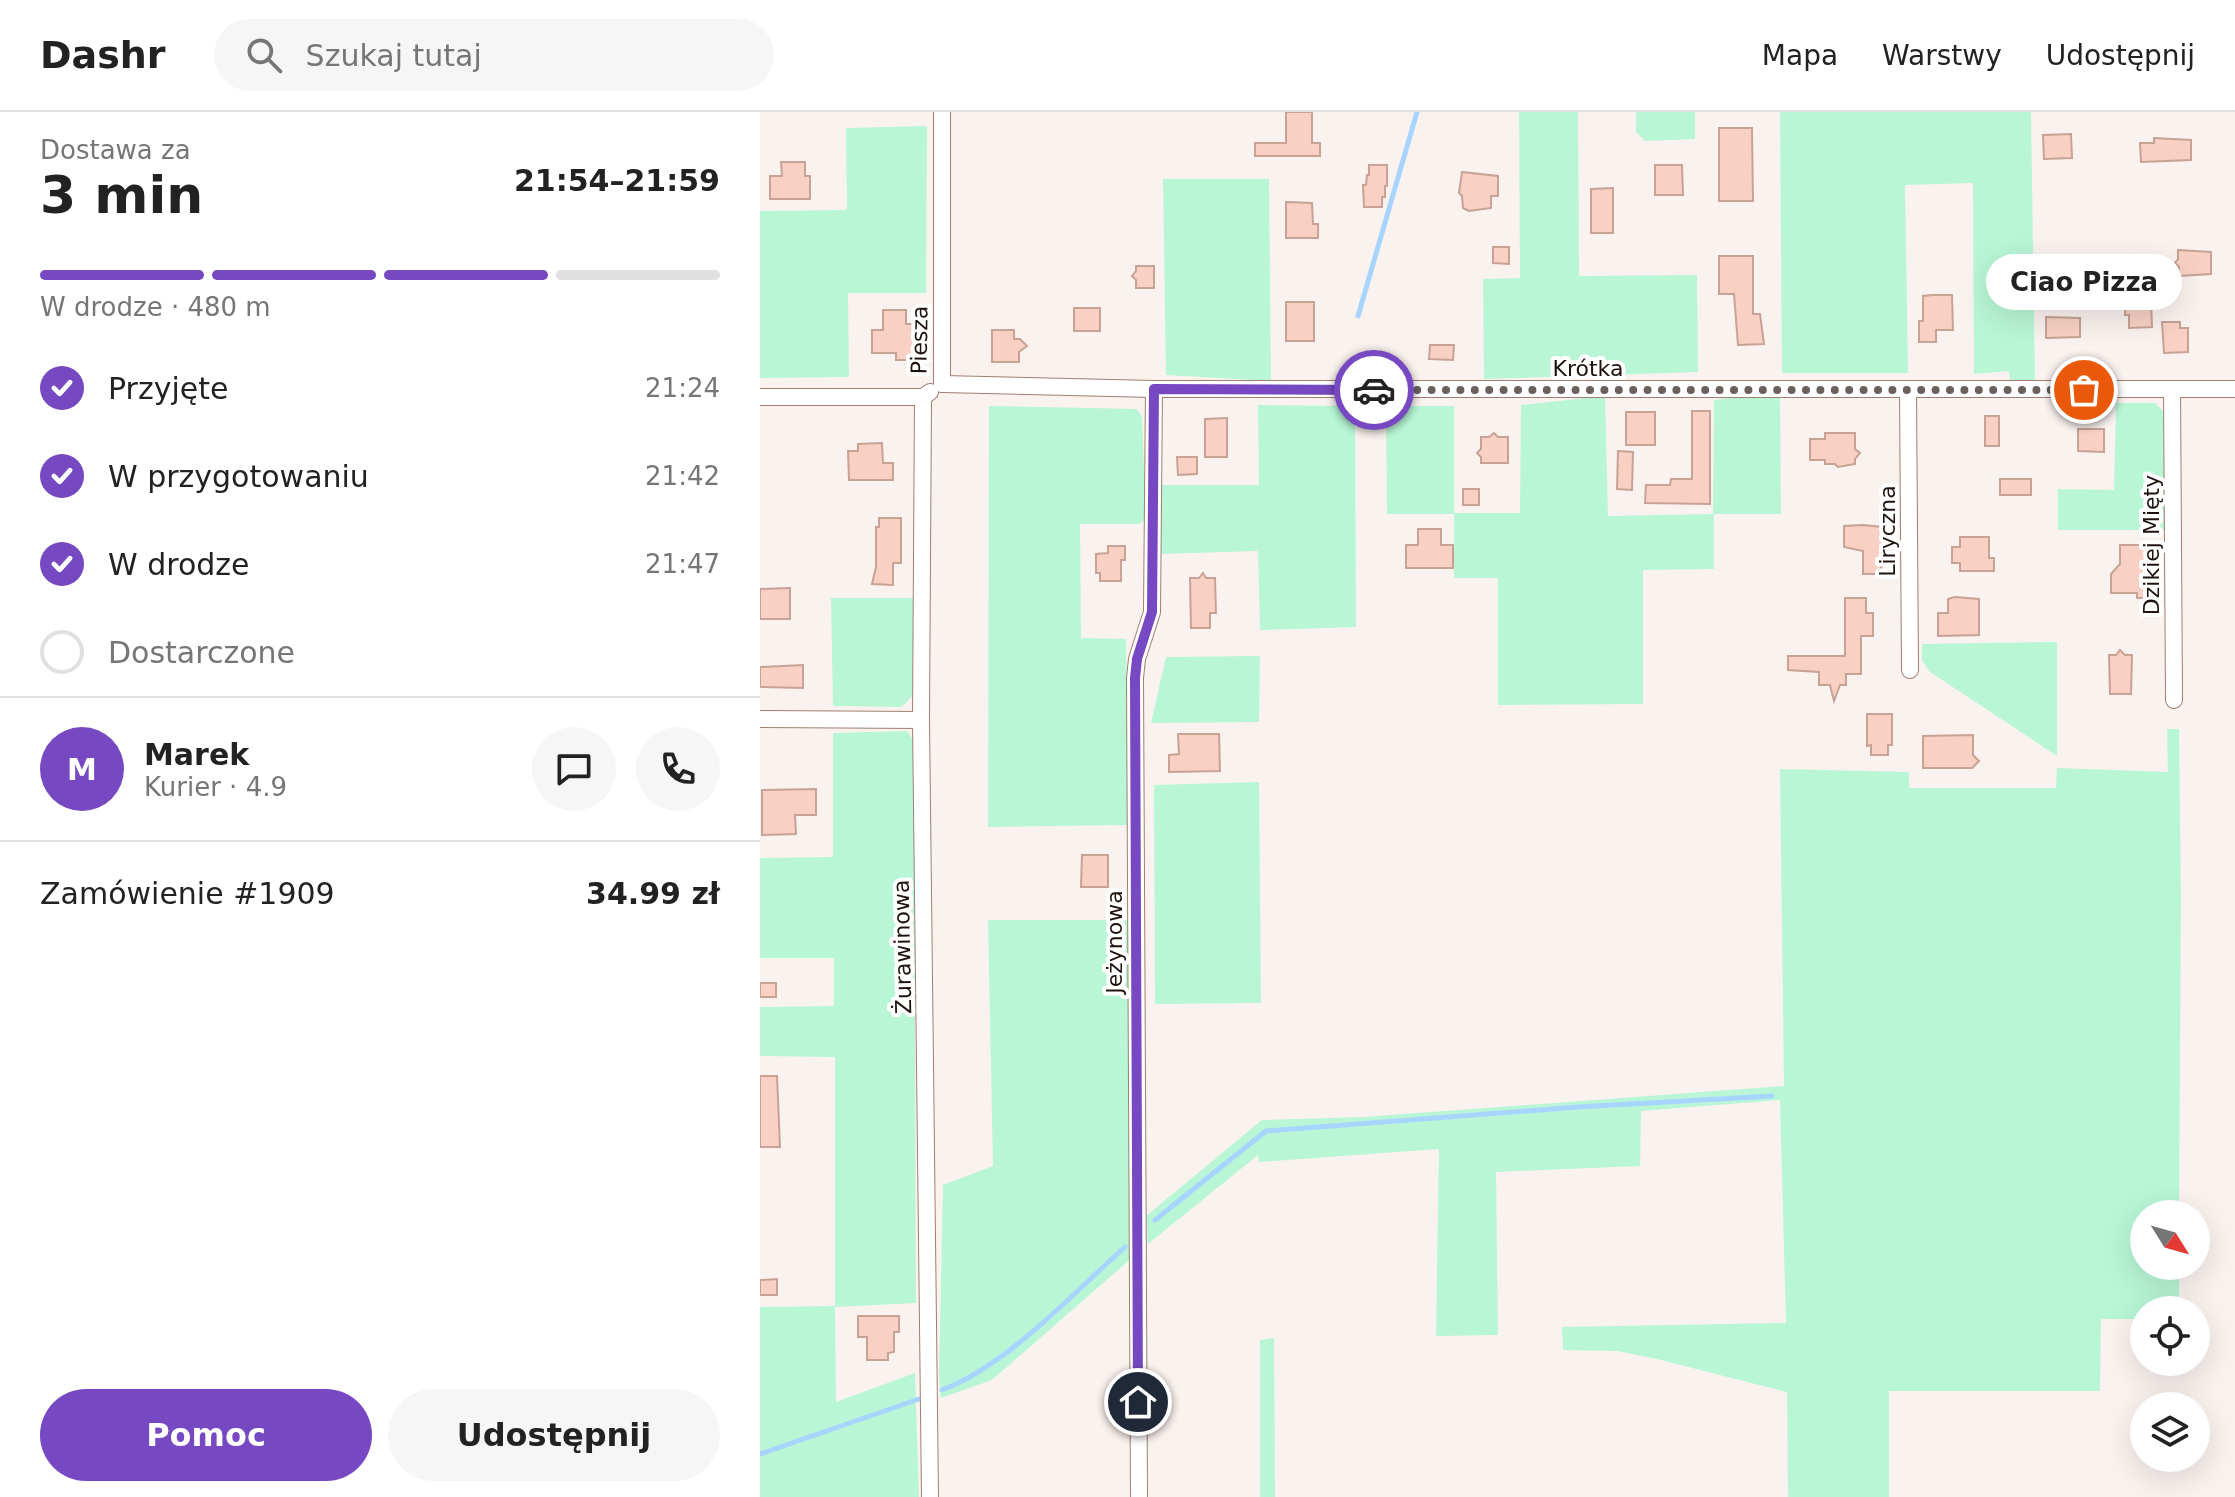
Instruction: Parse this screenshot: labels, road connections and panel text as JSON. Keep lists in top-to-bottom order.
{
  "streets": {
    "street": [
      "Piesza",
      "Krótka",
      "Liryczna",
      "Dzikiej Mięty",
      "Jeżynowa",
      "Żurawinowa"
    ]
  },
  "crossings": [
    ["Piesza", "Krótka"],
    ["Piesza", "Żurawinowa"],
    ["Krótka", "Liryczna"],
    ["Krótka", "Dzikiej Mięty"],
    ["Krótka", "Jeżynowa"]
  ],
  "places": ["Ciao Pizza"],
  "north": "bottom right",
  "page": {
    "header": "Dashr",
    "search": "Szukaj tutaj",
    "nav": ["Mapa", "Warstwy", "Udostępnij"],
    "heading": ["3 min", "Dostawa za", "21:54–21:59"],
    "panel": [
      "Marek",
      "Kurier · 4.9",
      "Zamówienie #1909",
      "34.99 zł"
    ],
    "bar": "W drodze · 480 m",
    "bubble": "Ciao Pizza",
    "list": [
      ["Przyjęte", "21:24"],
      ["W przygotowaniu", "21:42"],
      ["W drodze", "21:47"],
      "Dostarczone"
    ],
    "round": "M",
    "buttons": ["Pomoc", "Udostępnij"]
  }
}
